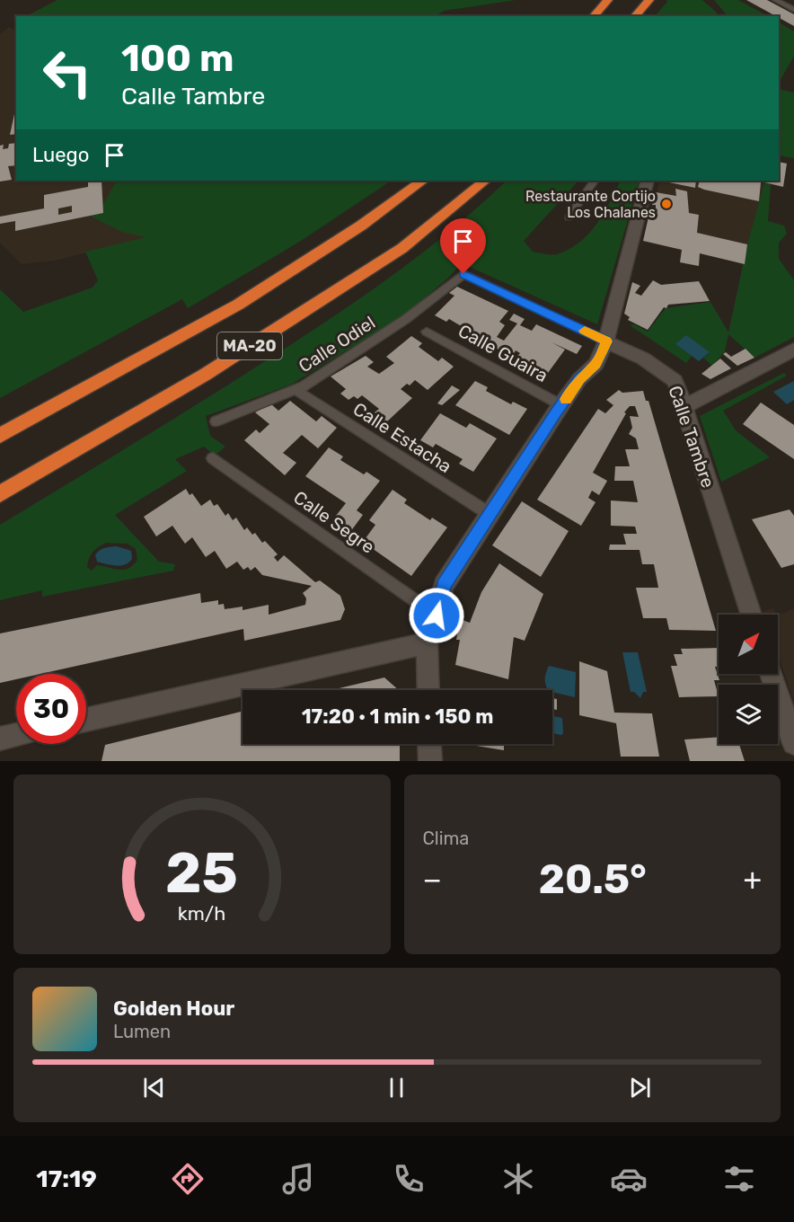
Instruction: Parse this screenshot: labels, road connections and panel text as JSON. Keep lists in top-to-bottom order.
{
  "streets": {
    "highway": ["MA-20"],
    "street": ["Calle Tambre"],
    "lane": [
      "Calle Odiel",
      "Calle Guaira",
      "Calle Estacha",
      "Calle Segre"
    ]
  },
  "crossings": [
    ["Calle Odiel", "Calle Tambre"],
    ["Calle Odiel", "Calle Estacha"]
  ],
  "places": ["Restaurante Cortijo Los Chalanes"],
  "north": "top right",
  "page": {
    "turn": ["100 m", "Calle Tambre"],
    "then": "Luego",
    "limit": "30",
    "trip": "17:20 · 1 min · 150 m",
    "tile": "Clima",
    "heat": ["−", "20.5°", "+"],
    "song": ["Golden Hour", "Lumen"],
    "tabs": "17:19",
    "gauge": ["25", "km/h"]
  }
}
